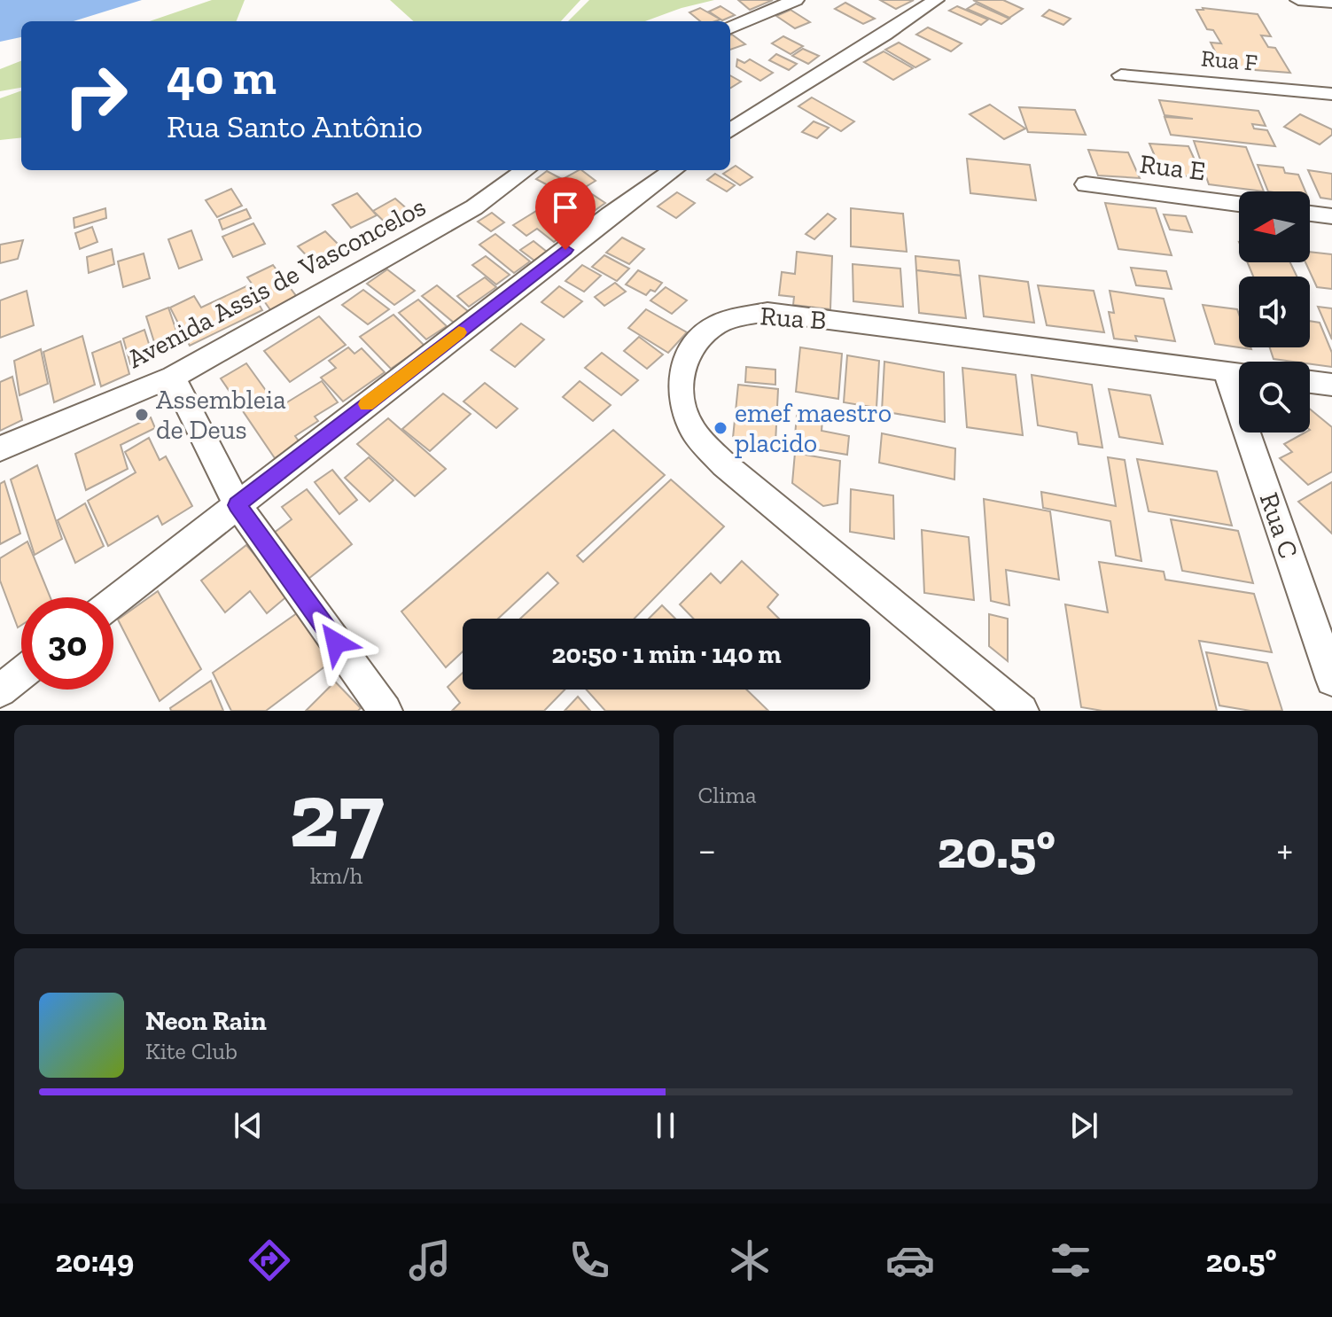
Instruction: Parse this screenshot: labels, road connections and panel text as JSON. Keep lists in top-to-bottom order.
{
  "streets": {
    "street": [
      "Rua F",
      "Rua E",
      "Avenida Assis de Vasconcelos",
      "Rua B",
      "Rua C"
    ]
  },
  "places": ["Assembleia de Deus", "emef maestro placido"],
  "north": "left",
  "page": {
    "turn": ["40 m", "Rua Santo Antônio"],
    "limit": "30",
    "trip": "20:50 · 1 min · 140 m",
    "tile": [
      ["27", "km/h"],
      "Clima"
    ],
    "heat": ["−", "20.5°", "+"],
    "song": ["Neon Rain", "Kite Club"],
    "tabs": ["20:49", "20.5°"]
  }
}
